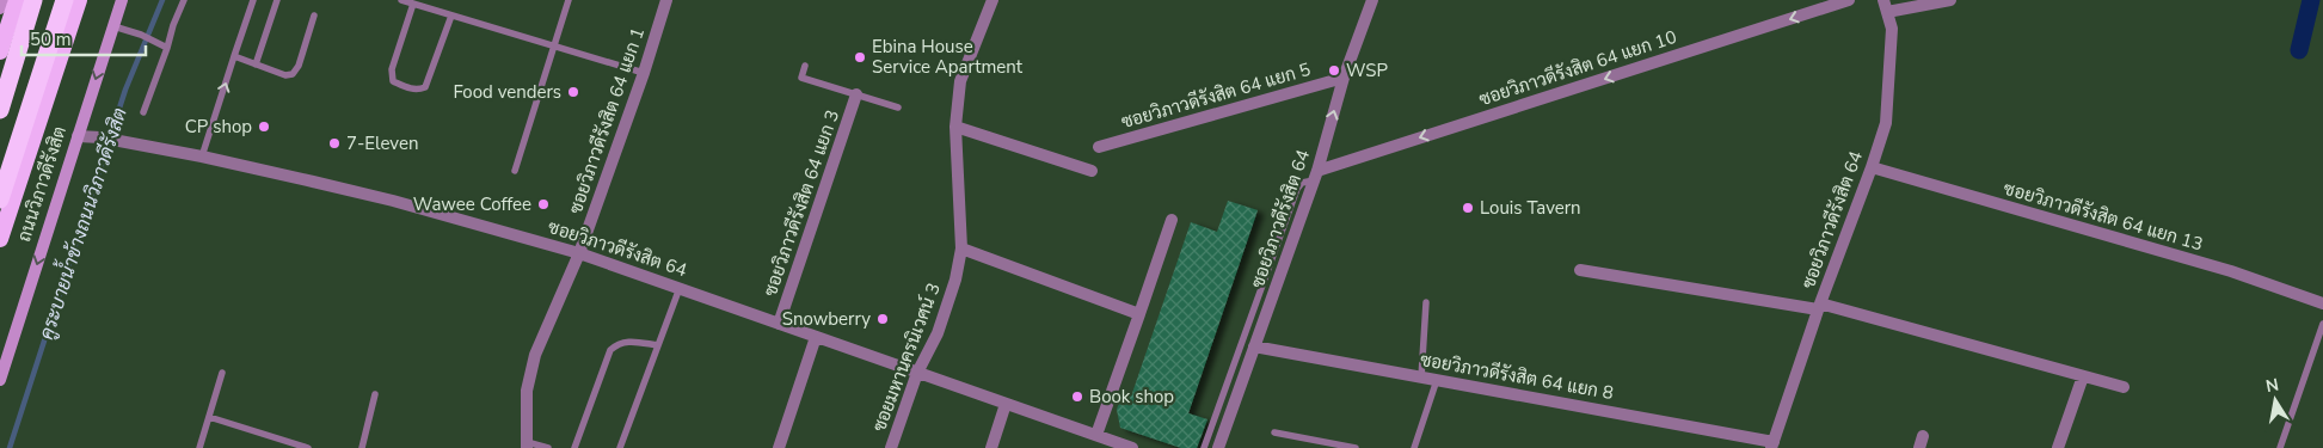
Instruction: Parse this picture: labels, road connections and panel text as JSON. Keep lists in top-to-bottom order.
{
  "streets": {
    "highway": ["ถนนวิภาวดีรังสิต"],
    "street": [
      "ซอยวิภาวดีรังสิต 64 แยก 10",
      "ซอยวิภาวดีรังสิต 64 แยก 5",
      "ซอยวิภาวดีรังสิต 64 แยก 1",
      "ซอยวิภาวดีรังสิต 64 แยก 3",
      "ซอยวิภาวดีรังสิต 64 แยก 13",
      "ซอยวิภาวดีรังสิต 64",
      "ซอยมหานครนิเวศน์ 3",
      "ซอยวิภาวดีรังสิต 64 แยก 8"
    ]
  },
  "crossings": [
    ["ซอยวิภาวดีรังสิต 64 แยก 10", "ซอยวิภาวดีรังสิต 64"],
    ["ซอยวิภาวดีรังสิต 64 แยก 5", "ซอยวิภาวดีรังสิต 64"],
    ["ซอยวิภาวดีรังสิต 64 แยก 1", "ซอยวิภาวดีรังสิต 64"],
    ["ถนนวิภาวดีรังสิต", "ซอยวิภาวดีรังสิต 64"],
    ["ซอยวิภาวดีรังสิต 64 แยก 3", "ซอยวิภาวดีรังสิต 64"],
    ["ซอยวิภาวดีรังสิต 64 แยก 13", "ซอยวิภาวดีรังสิต 64"],
    ["ซอยวิภาวดีรังสิต 64", "ซอยมหานครนิเวศน์ 3"],
    ["ซอยวิภาวดีรังสิต 64", "ซอยวิภาวดีรังสิต 64 แยก 8"]
  ],
  "one_way": ["ซอยวิภาวดีรังสิต 64 แยก 10"],
  "water": ["คูระบายน้ำข้างถนนวิภาวดีรังสิต"],
  "places": [
    "Ebina House Service Apartment",
    "WSP",
    "Food venders",
    "CP shop",
    "7-Eleven",
    "Wawee Coffee",
    "Louis Tavern",
    "Snowberry",
    "Book shop"
  ],
  "scale_bar": "50 m",
  "north": "top"
}
